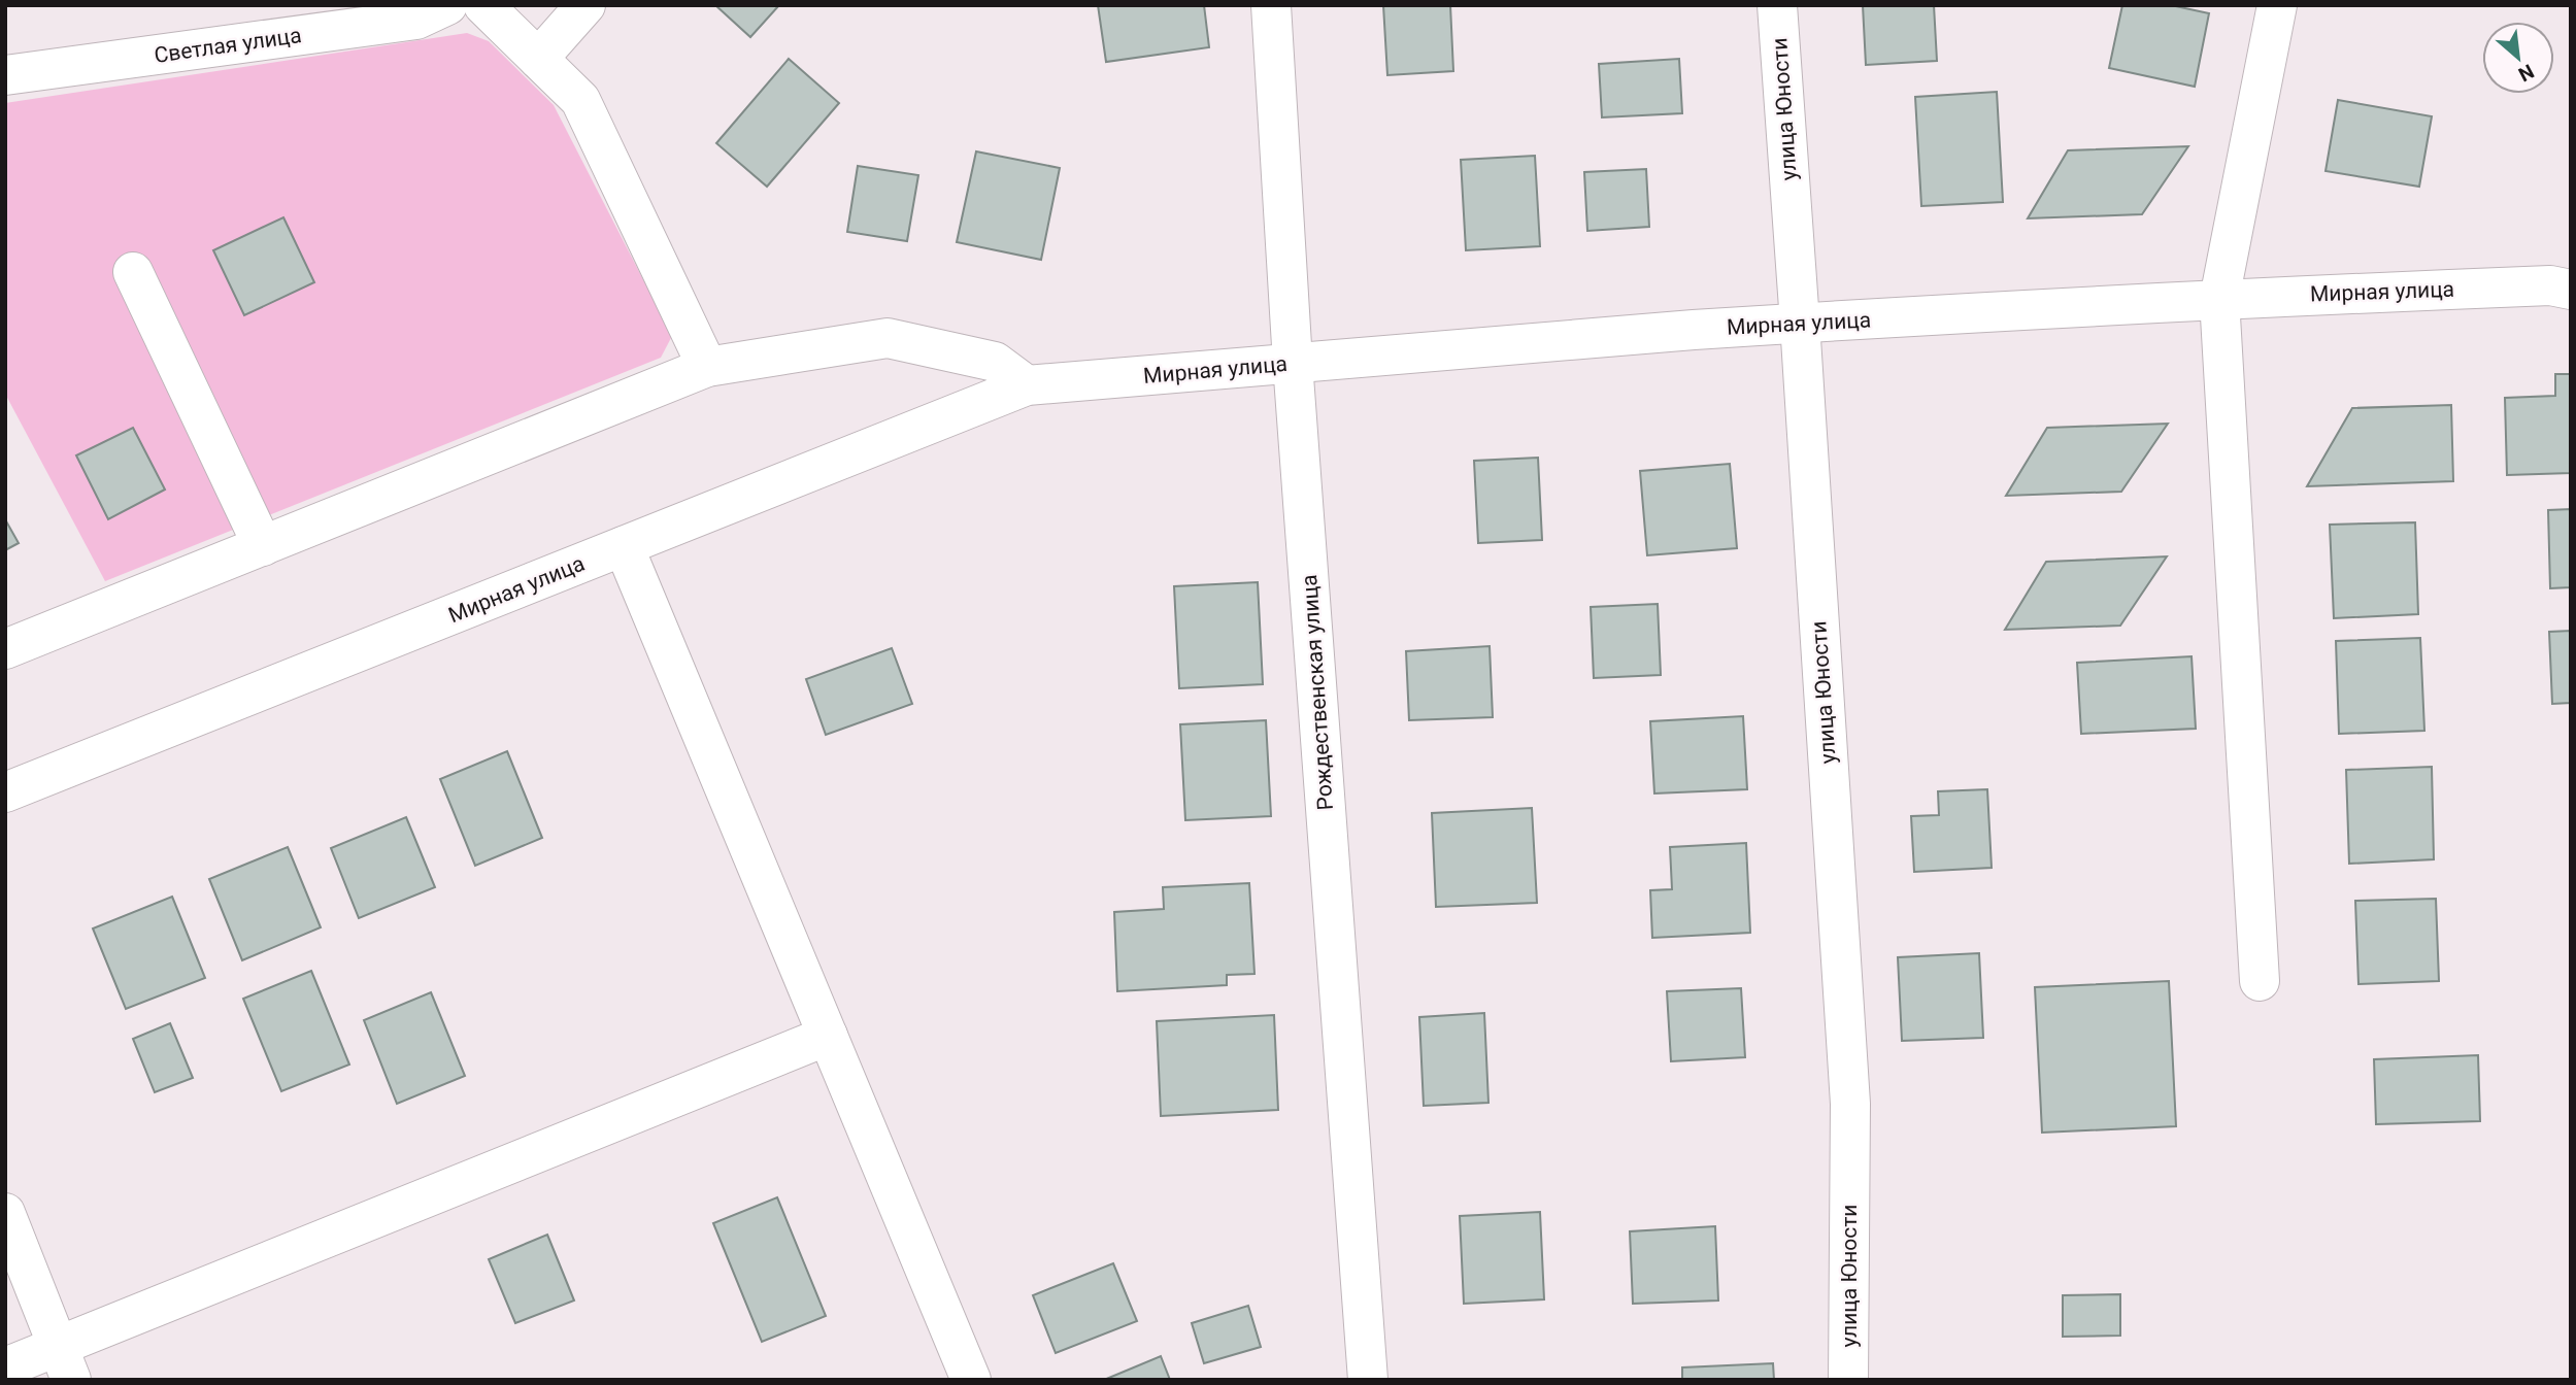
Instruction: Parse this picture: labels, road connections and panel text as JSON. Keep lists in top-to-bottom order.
{
  "streets": {
    "street": [
      "Светлая улица",
      "улица Юности",
      "Мирная улица",
      "Рождественская улица"
    ]
  },
  "crossings": [
    ["улица Юности", "Мирная улица"],
    ["Мирная улица", "Рождественская улица"]
  ],
  "north": "bottom right"
}
